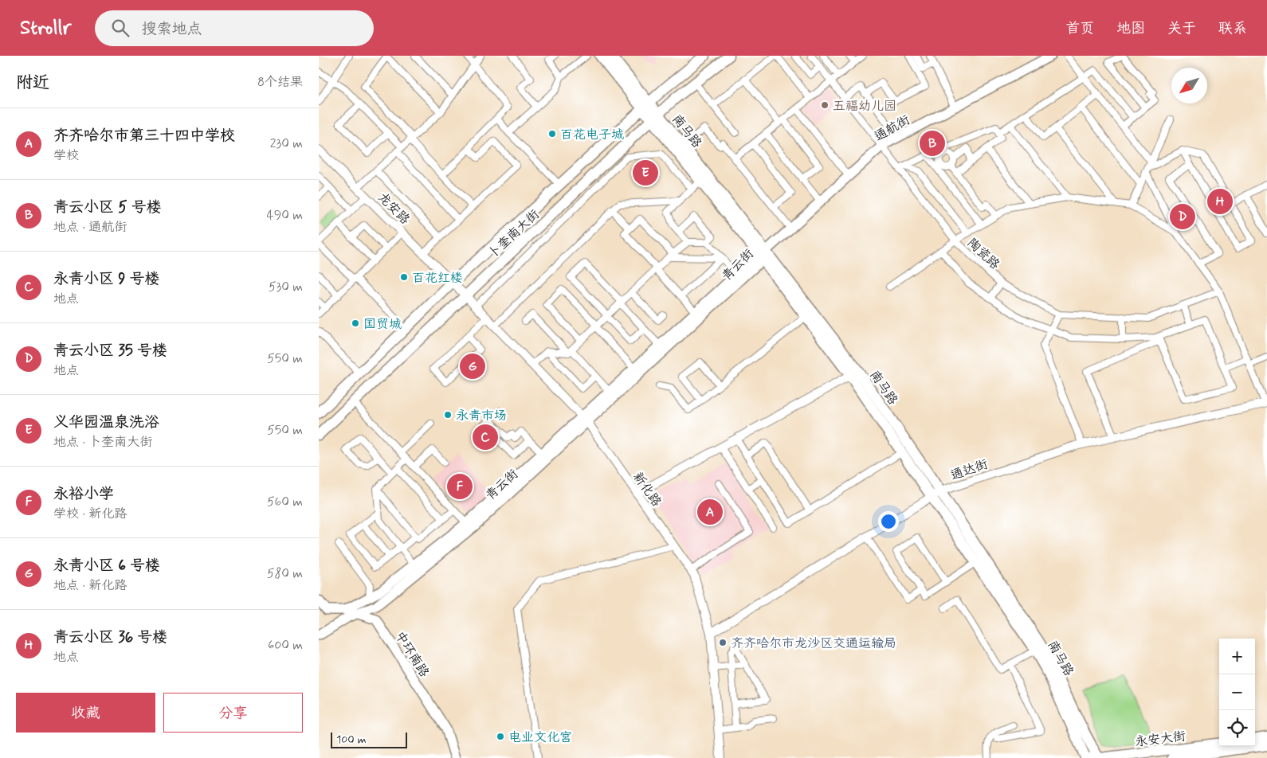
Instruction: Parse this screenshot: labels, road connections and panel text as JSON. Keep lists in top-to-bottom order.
{
  "streets": {
    "main road": [
      "通航街",
      "南马路",
      "卜奎南大街",
      "青云街",
      "中环南路",
      "永安大街"
    ],
    "street": [
      "龙安路",
      "陶瓷路",
      "通达街",
      "新化路"
    ]
  },
  "crossings": [
    ["通航街", "南马路"],
    ["通航街", "陶瓷路"],
    ["通航街", "青云街"],
    ["南马路", "卜奎南大街"],
    ["南马路", "青云街"],
    ["南马路", "通达街"],
    ["南马路", "永安大街"],
    ["龙安路", "卜奎南大街"],
    ["龙安路", "新化路"],
    ["卜奎南大街", "新化路"],
    ["青云街", "新化路"],
    ["青云街", "中环南路"],
    ["通达街", "新化路"]
  ],
  "places": [
    "五福幼儿园",
    "百花电子城",
    "百花红楼",
    "国贸城",
    "永青市场",
    "齐齐哈尔市龙沙区交通运输局",
    "电业文化宫"
  ],
  "scale_bar": "100 m",
  "north": "bottom left",
  "page": {
    "header": "Strollr",
    "search": "搜索地点",
    "nav": [
      "首页",
      "地图",
      "关于",
      "联系"
    ],
    "heading": ["附近", "8个结果"],
    "list": [
      {
        "mark": "A",
        "name": "齐齐哈尔市第三十四中学校",
        "note": "学校",
        "value": "230 m"
      },
      {
        "mark": "B",
        "name": "青云小区 5 号楼",
        "note": "地点 · 通航街",
        "value": "490 m"
      },
      {
        "mark": "C",
        "name": "永青小区 9 号楼",
        "note": "地点",
        "value": "530 m"
      },
      {
        "mark": "D",
        "name": "青云小区 35 号楼",
        "note": "地点",
        "value": "550 m"
      },
      {
        "mark": "E",
        "name": "义华园温泉洗浴",
        "note": "地点 · 卜奎南大街",
        "value": "550 m"
      },
      {
        "mark": "F",
        "name": "永裕小学",
        "note": "学校 · 新化路",
        "value": "560 m"
      },
      {
        "mark": "G",
        "name": "永青小区 6 号楼",
        "note": "地点 · 新化路",
        "value": "580 m"
      },
      {
        "mark": "H",
        "name": "青云小区 36 号楼",
        "note": "地点",
        "value": "600 m"
      }
    ],
    "pins": [
      "B",
      "E",
      "H",
      "D",
      "G",
      "C",
      "F",
      "A"
    ],
    "map_buttons": ["+", "−"],
    "buttons": ["收藏", "分享"],
    "scale": "100 m"
  }
}
